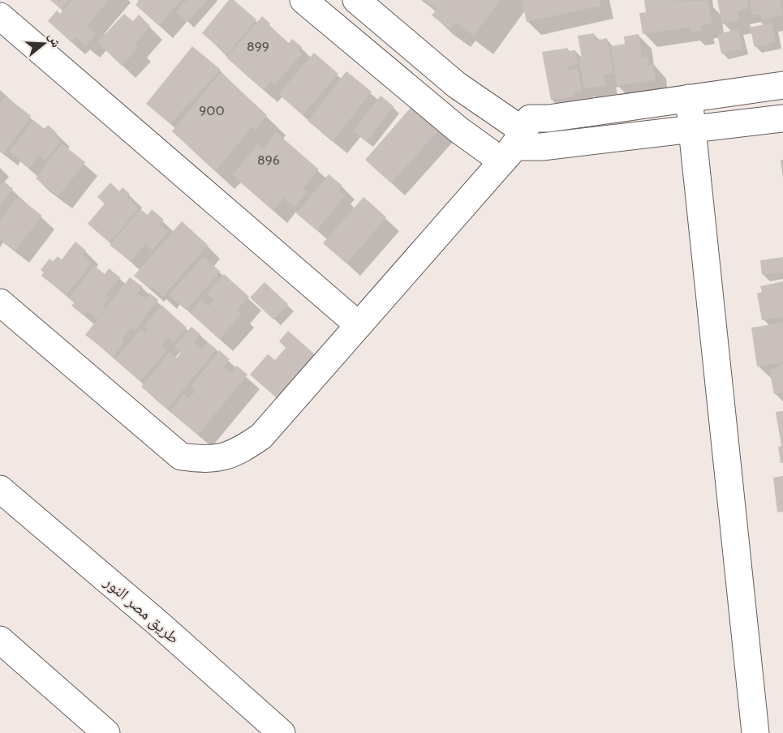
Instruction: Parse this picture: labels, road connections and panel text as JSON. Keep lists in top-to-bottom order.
{
  "streets": {
    "street": ["طريق مصر النور"]
  },
  "house_numbers": ["899", "900", "896"],
  "north": "right"
}
